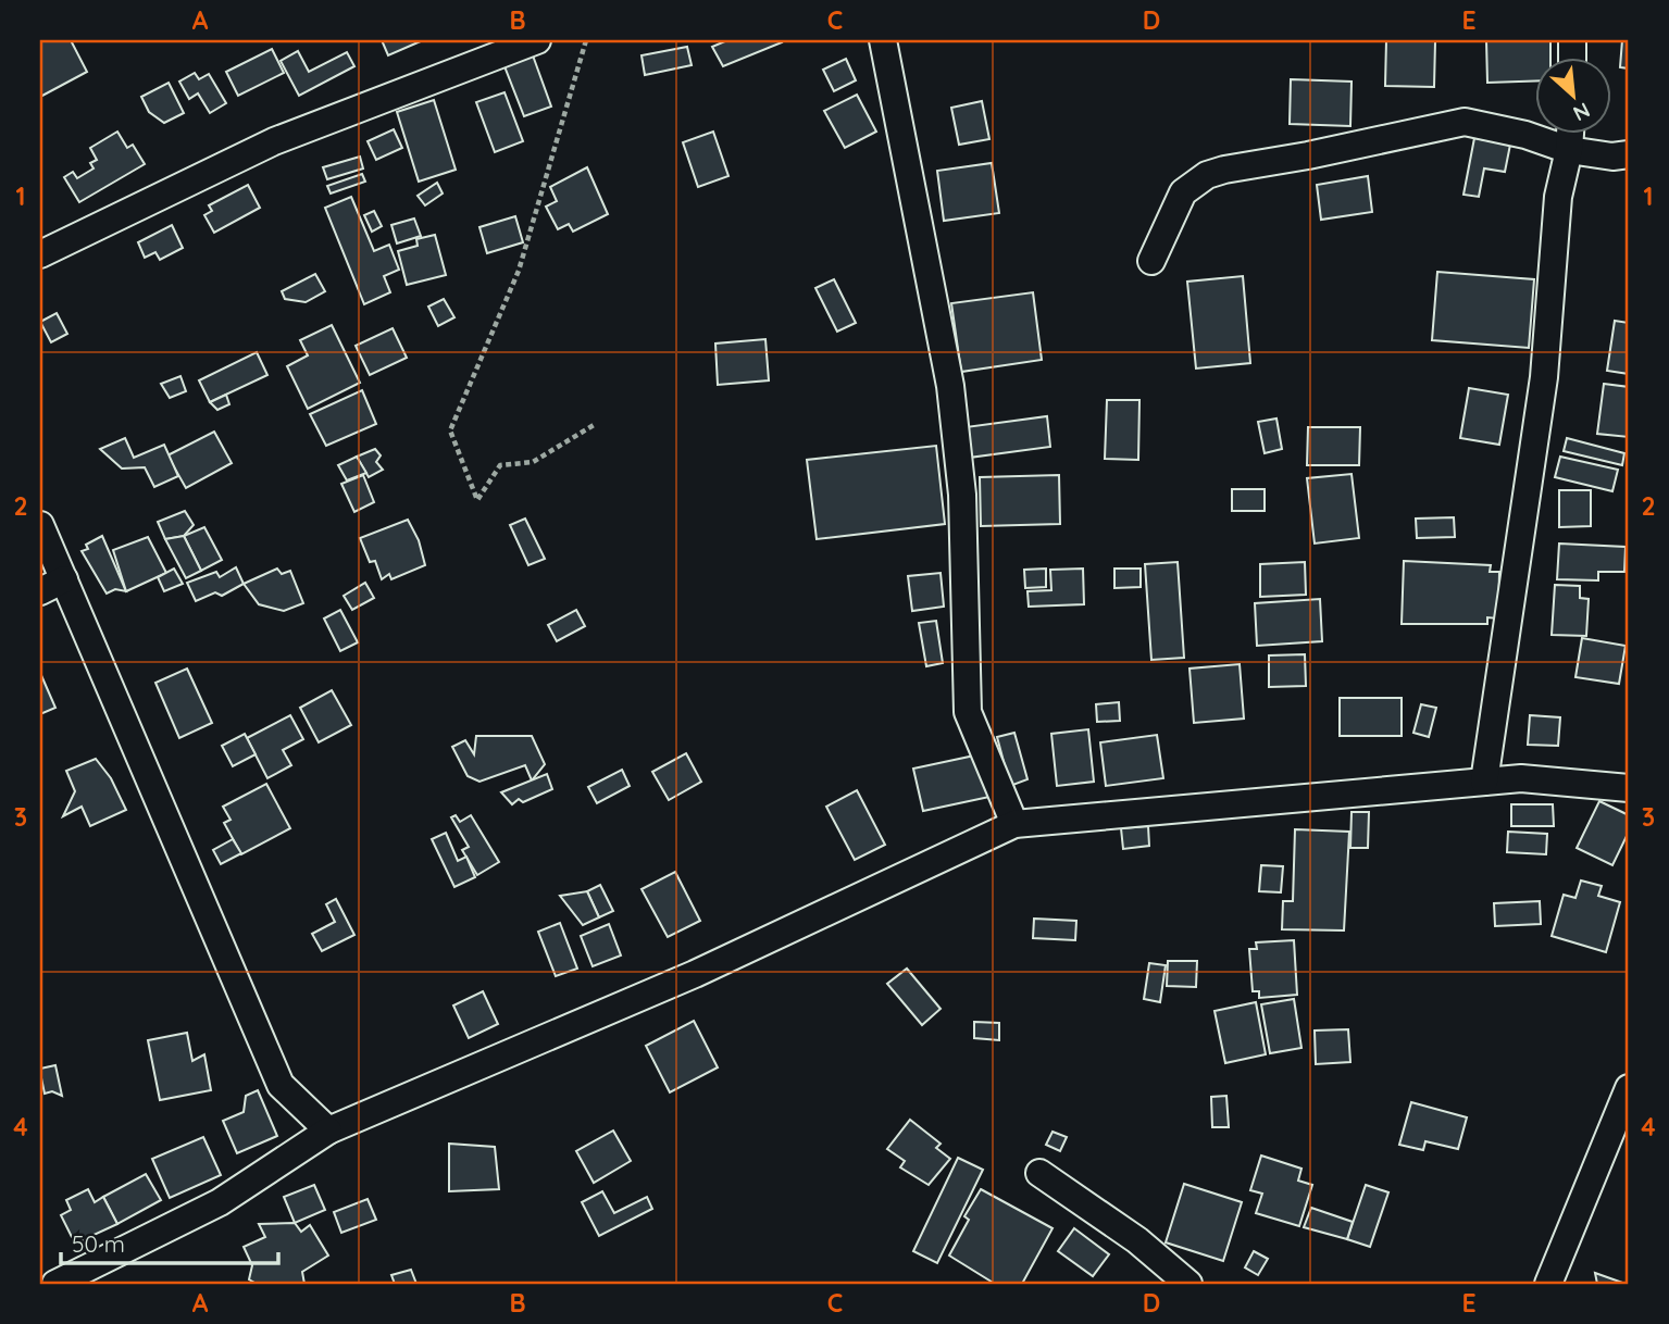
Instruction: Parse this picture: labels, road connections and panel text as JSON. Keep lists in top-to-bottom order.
{
  "scale_bar": "50 m",
  "north": "bottom right",
  "grid": {
    "columns": [
      "A",
      "B",
      "C",
      "D",
      "E"
    ],
    "rows": [
      "1",
      "2",
      "3",
      "4"
    ]
  }
}
